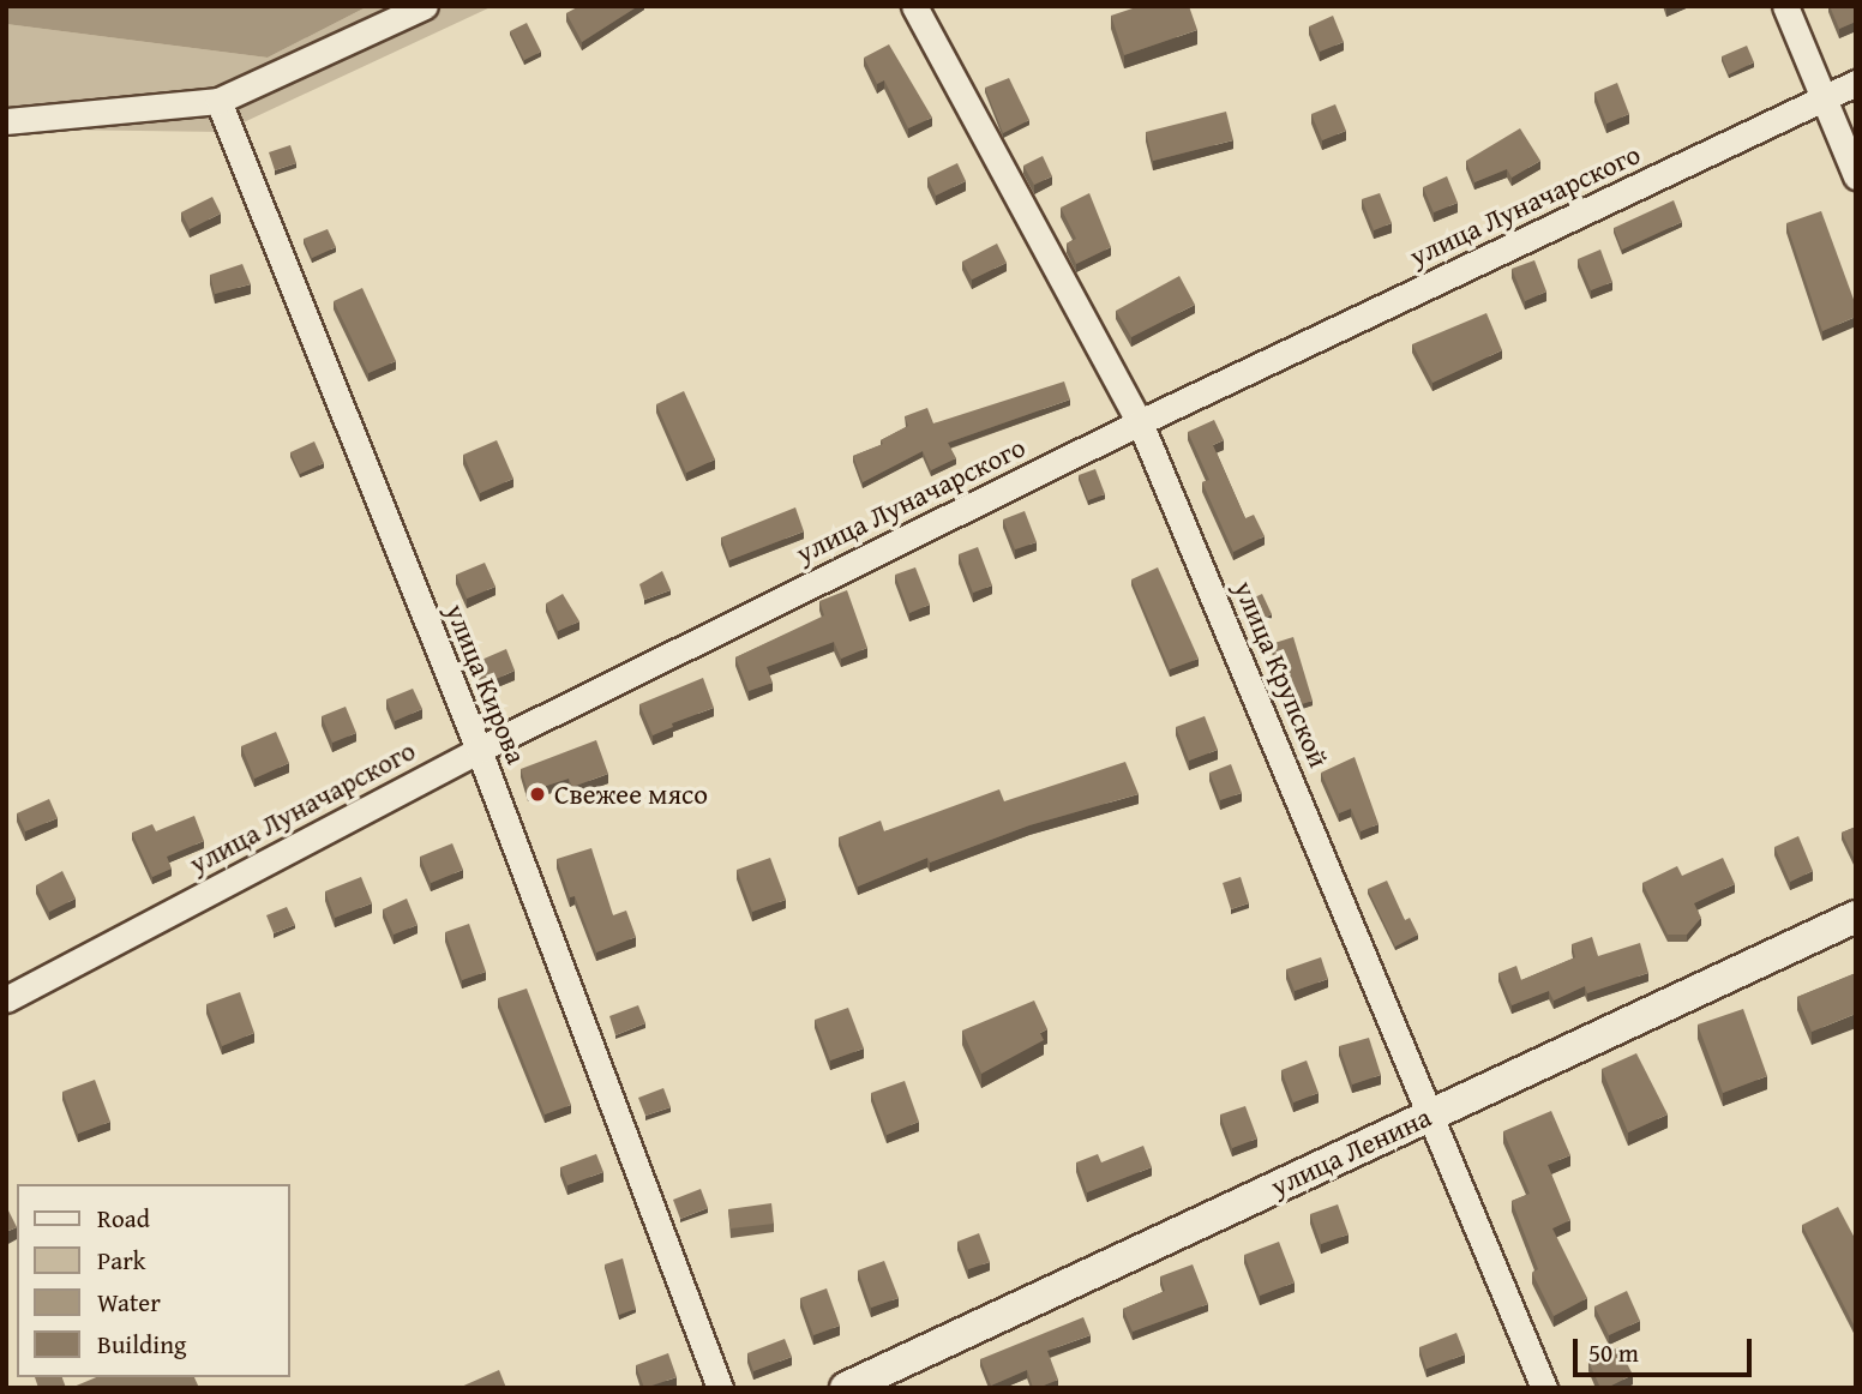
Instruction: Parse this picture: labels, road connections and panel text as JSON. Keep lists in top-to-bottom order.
{
  "streets": {
    "street": [
      "улица Луначарского",
      "улица Крупской",
      "улица Кирова",
      "улица Ленина"
    ]
  },
  "crossings": [
    ["улица Луначарского", "улица Крупской"],
    ["улица Луначарского", "улица Кирова"],
    ["улица Крупской", "улица Ленина"]
  ],
  "places": ["Свежее мясо"],
  "legend": [
    "Road",
    "Park",
    "Water",
    "Building"
  ],
  "scale_bar": "50 m"
}
